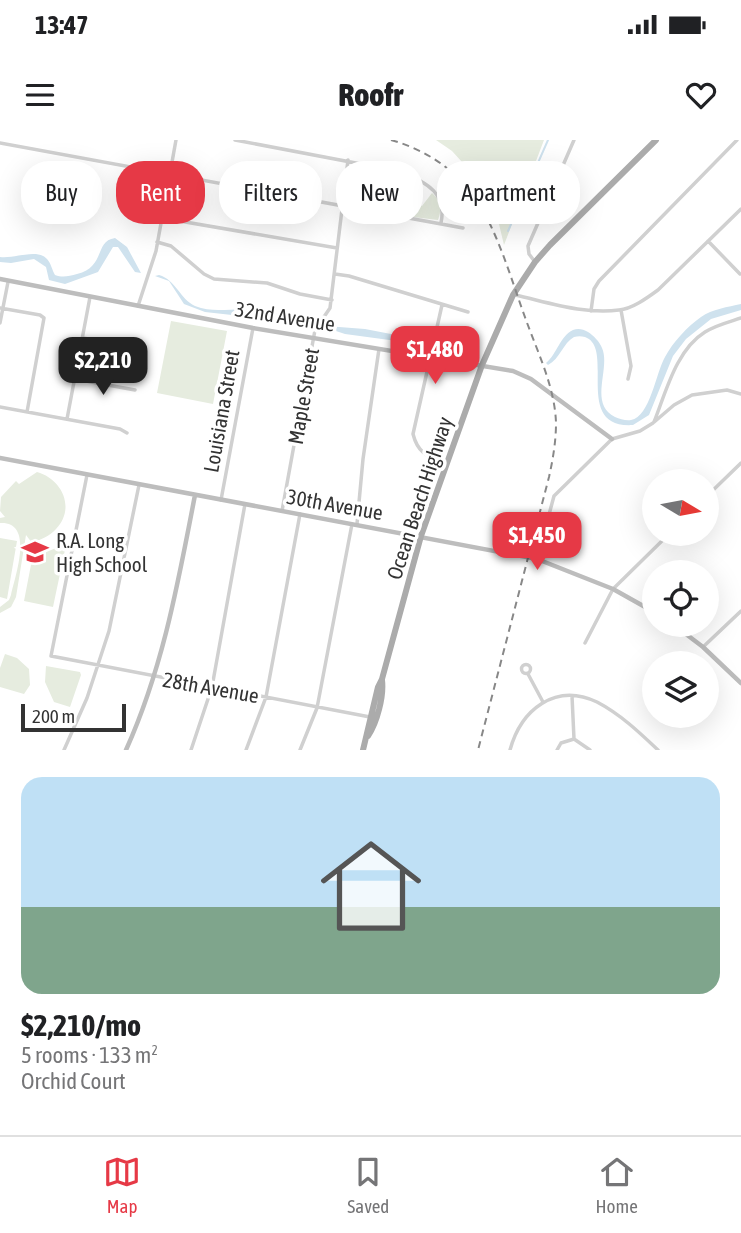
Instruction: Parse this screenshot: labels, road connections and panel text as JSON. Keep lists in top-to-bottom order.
{
  "streets": {
    "main road": ["Ocean Beach Highway"],
    "street": [
      "32nd Avenue",
      "Maple Street",
      "Louisiana Street",
      "30th Avenue",
      "28th Avenue"
    ]
  },
  "crossings": [
    ["32nd Avenue", "Maple Street"],
    ["32nd Avenue", "Louisiana Street"],
    ["32nd Avenue", "Ocean Beach Highway"],
    ["Maple Street", "30th Avenue"],
    ["Louisiana Street", "30th Avenue"],
    ["Louisiana Street", "28th Avenue"],
    ["Ocean Beach Highway", "30th Avenue"],
    ["Ocean Beach Highway", "28th Avenue"],
    ["30th Avenue", "28th Avenue"]
  ],
  "places": {
    "school or university": ["R.A. Long High School"]
  },
  "scale_bar": "200 m",
  "north": "right",
  "page": {
    "status": "13:47",
    "header": "Roofr",
    "chip": [
      "Buy",
      "Rent",
      "Filters",
      "New",
      "Apartment"
    ],
    "price": ["$1,480", "$2,210", "$1,450"],
    "scale": "200 m",
    "list": [
      {
        "name": "$2,210/mo",
        "note": "5 rooms · 133 m² · Orchid Court"
      }
    ],
    "tabs": ["Map", "Saved", "Home"]
  }
}
